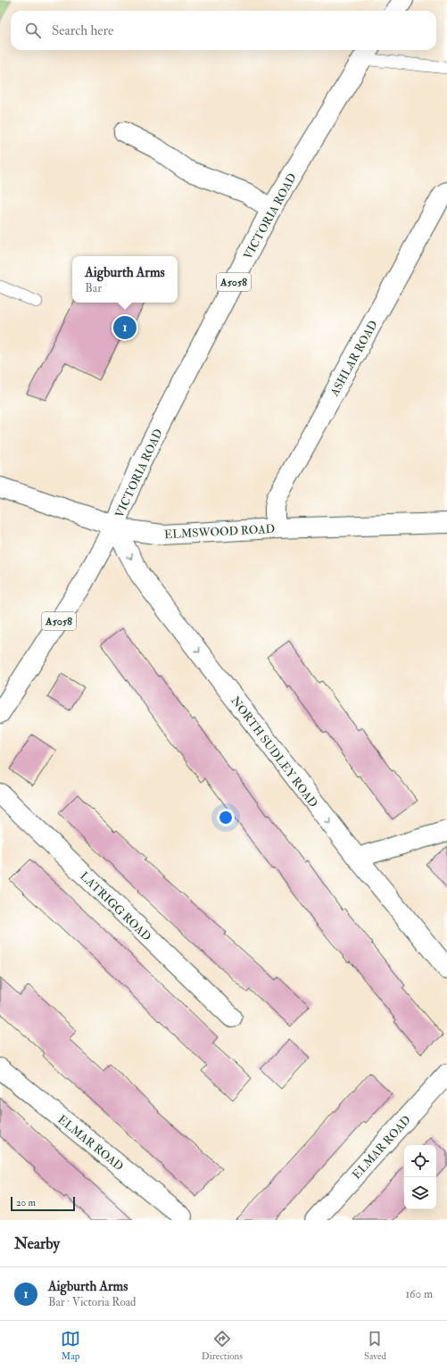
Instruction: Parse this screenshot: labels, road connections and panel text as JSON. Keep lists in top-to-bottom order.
{
  "streets": {
    "street": [
      "VICTORIA ROAD",
      "A5058",
      "ASHLAR ROAD",
      "ELMSWOOD ROAD",
      "NORTH SUDLEY ROAD",
      "LATRIGG ROAD",
      "ELMAR ROAD"
    ]
  },
  "crossings": [
    ["VICTORIA ROAD", "A5058"],
    ["VICTORIA ROAD", "ELMSWOOD ROAD"],
    ["VICTORIA ROAD", "NORTH SUDLEY ROAD"],
    ["A5058", "ELMSWOOD ROAD"],
    ["A5058", "NORTH SUDLEY ROAD"],
    ["ASHLAR ROAD", "ELMSWOOD ROAD"],
    ["ELMSWOOD ROAD", "NORTH SUDLEY ROAD"]
  ],
  "one_way": ["NORTH SUDLEY ROAD"],
  "scale_bar": "20 m",
  "page": {
    "search": "Search here",
    "popup": ["Aigburth Arms", "Bar"],
    "pins": "1",
    "scale": "20 m",
    "heading": "Nearby",
    "list": [
      {
        "mark": "1",
        "name": "Aigburth Arms",
        "note": "Bar · Victoria Road",
        "value": "160 m"
      }
    ],
    "nav": ["Map", "Directions", "Saved"]
  }
}
